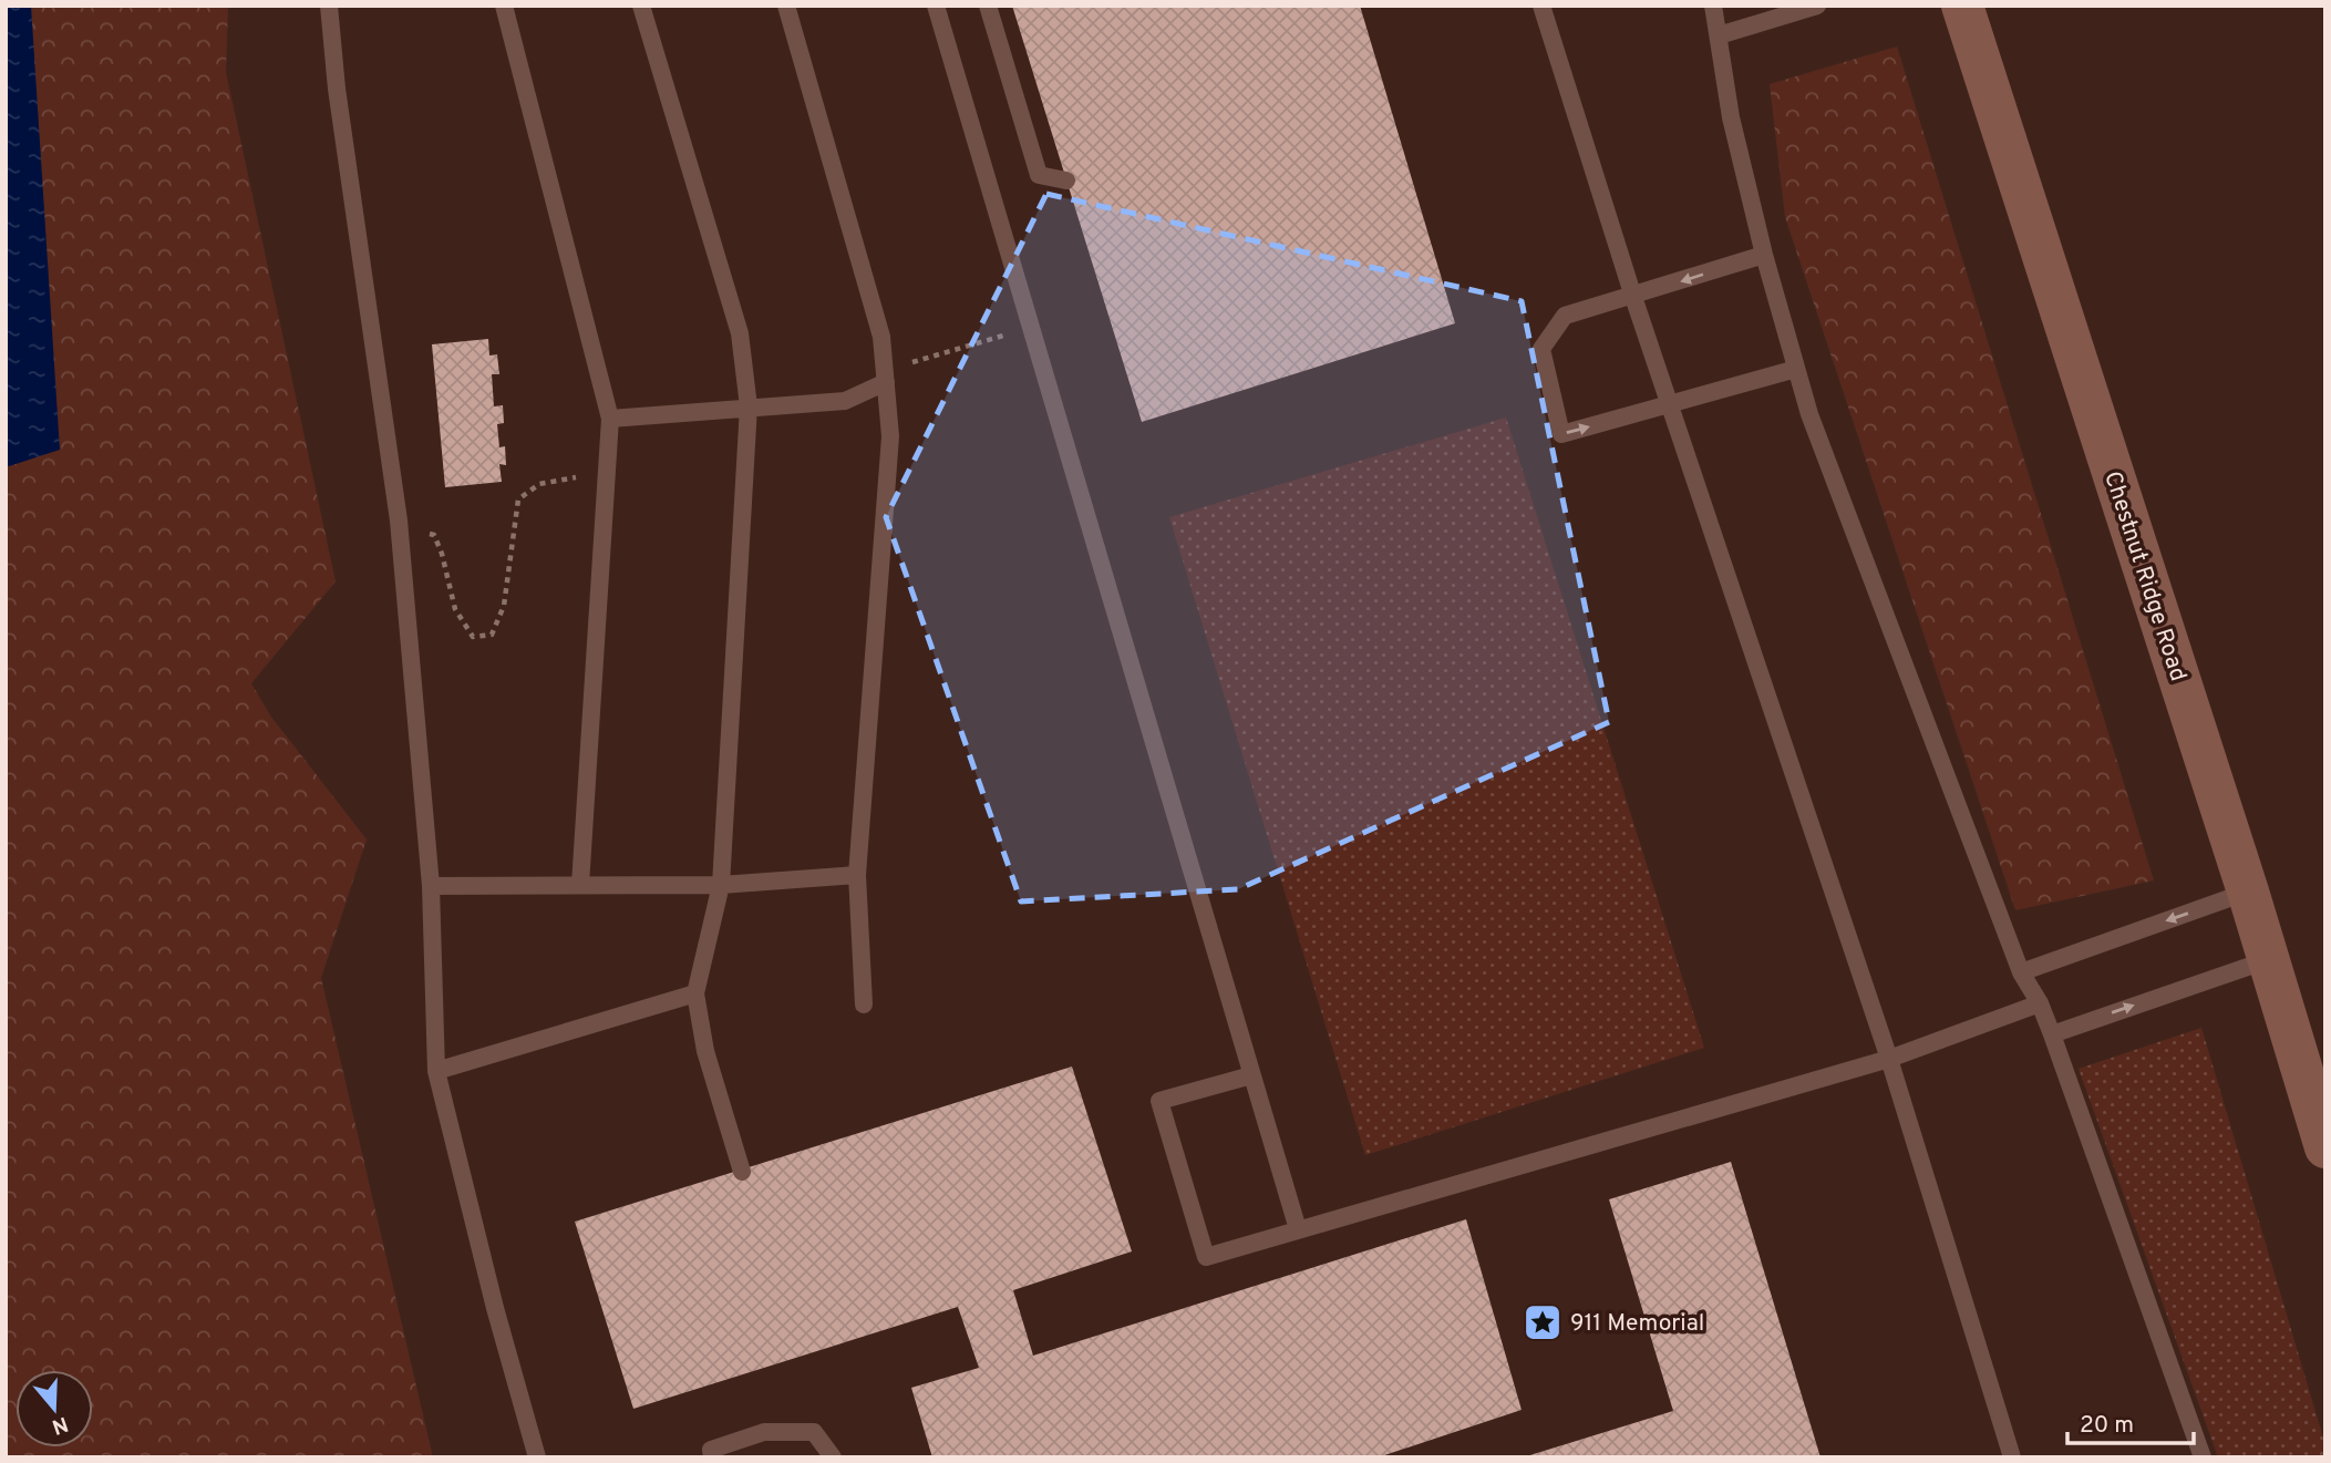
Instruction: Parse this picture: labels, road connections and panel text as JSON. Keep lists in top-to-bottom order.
{
  "streets": {
    "street": ["Chestnut Ridge Road"]
  },
  "places": {
    "place": ["911 Memorial"]
  },
  "scale_bar": "20 m",
  "north": "bottom"
}
